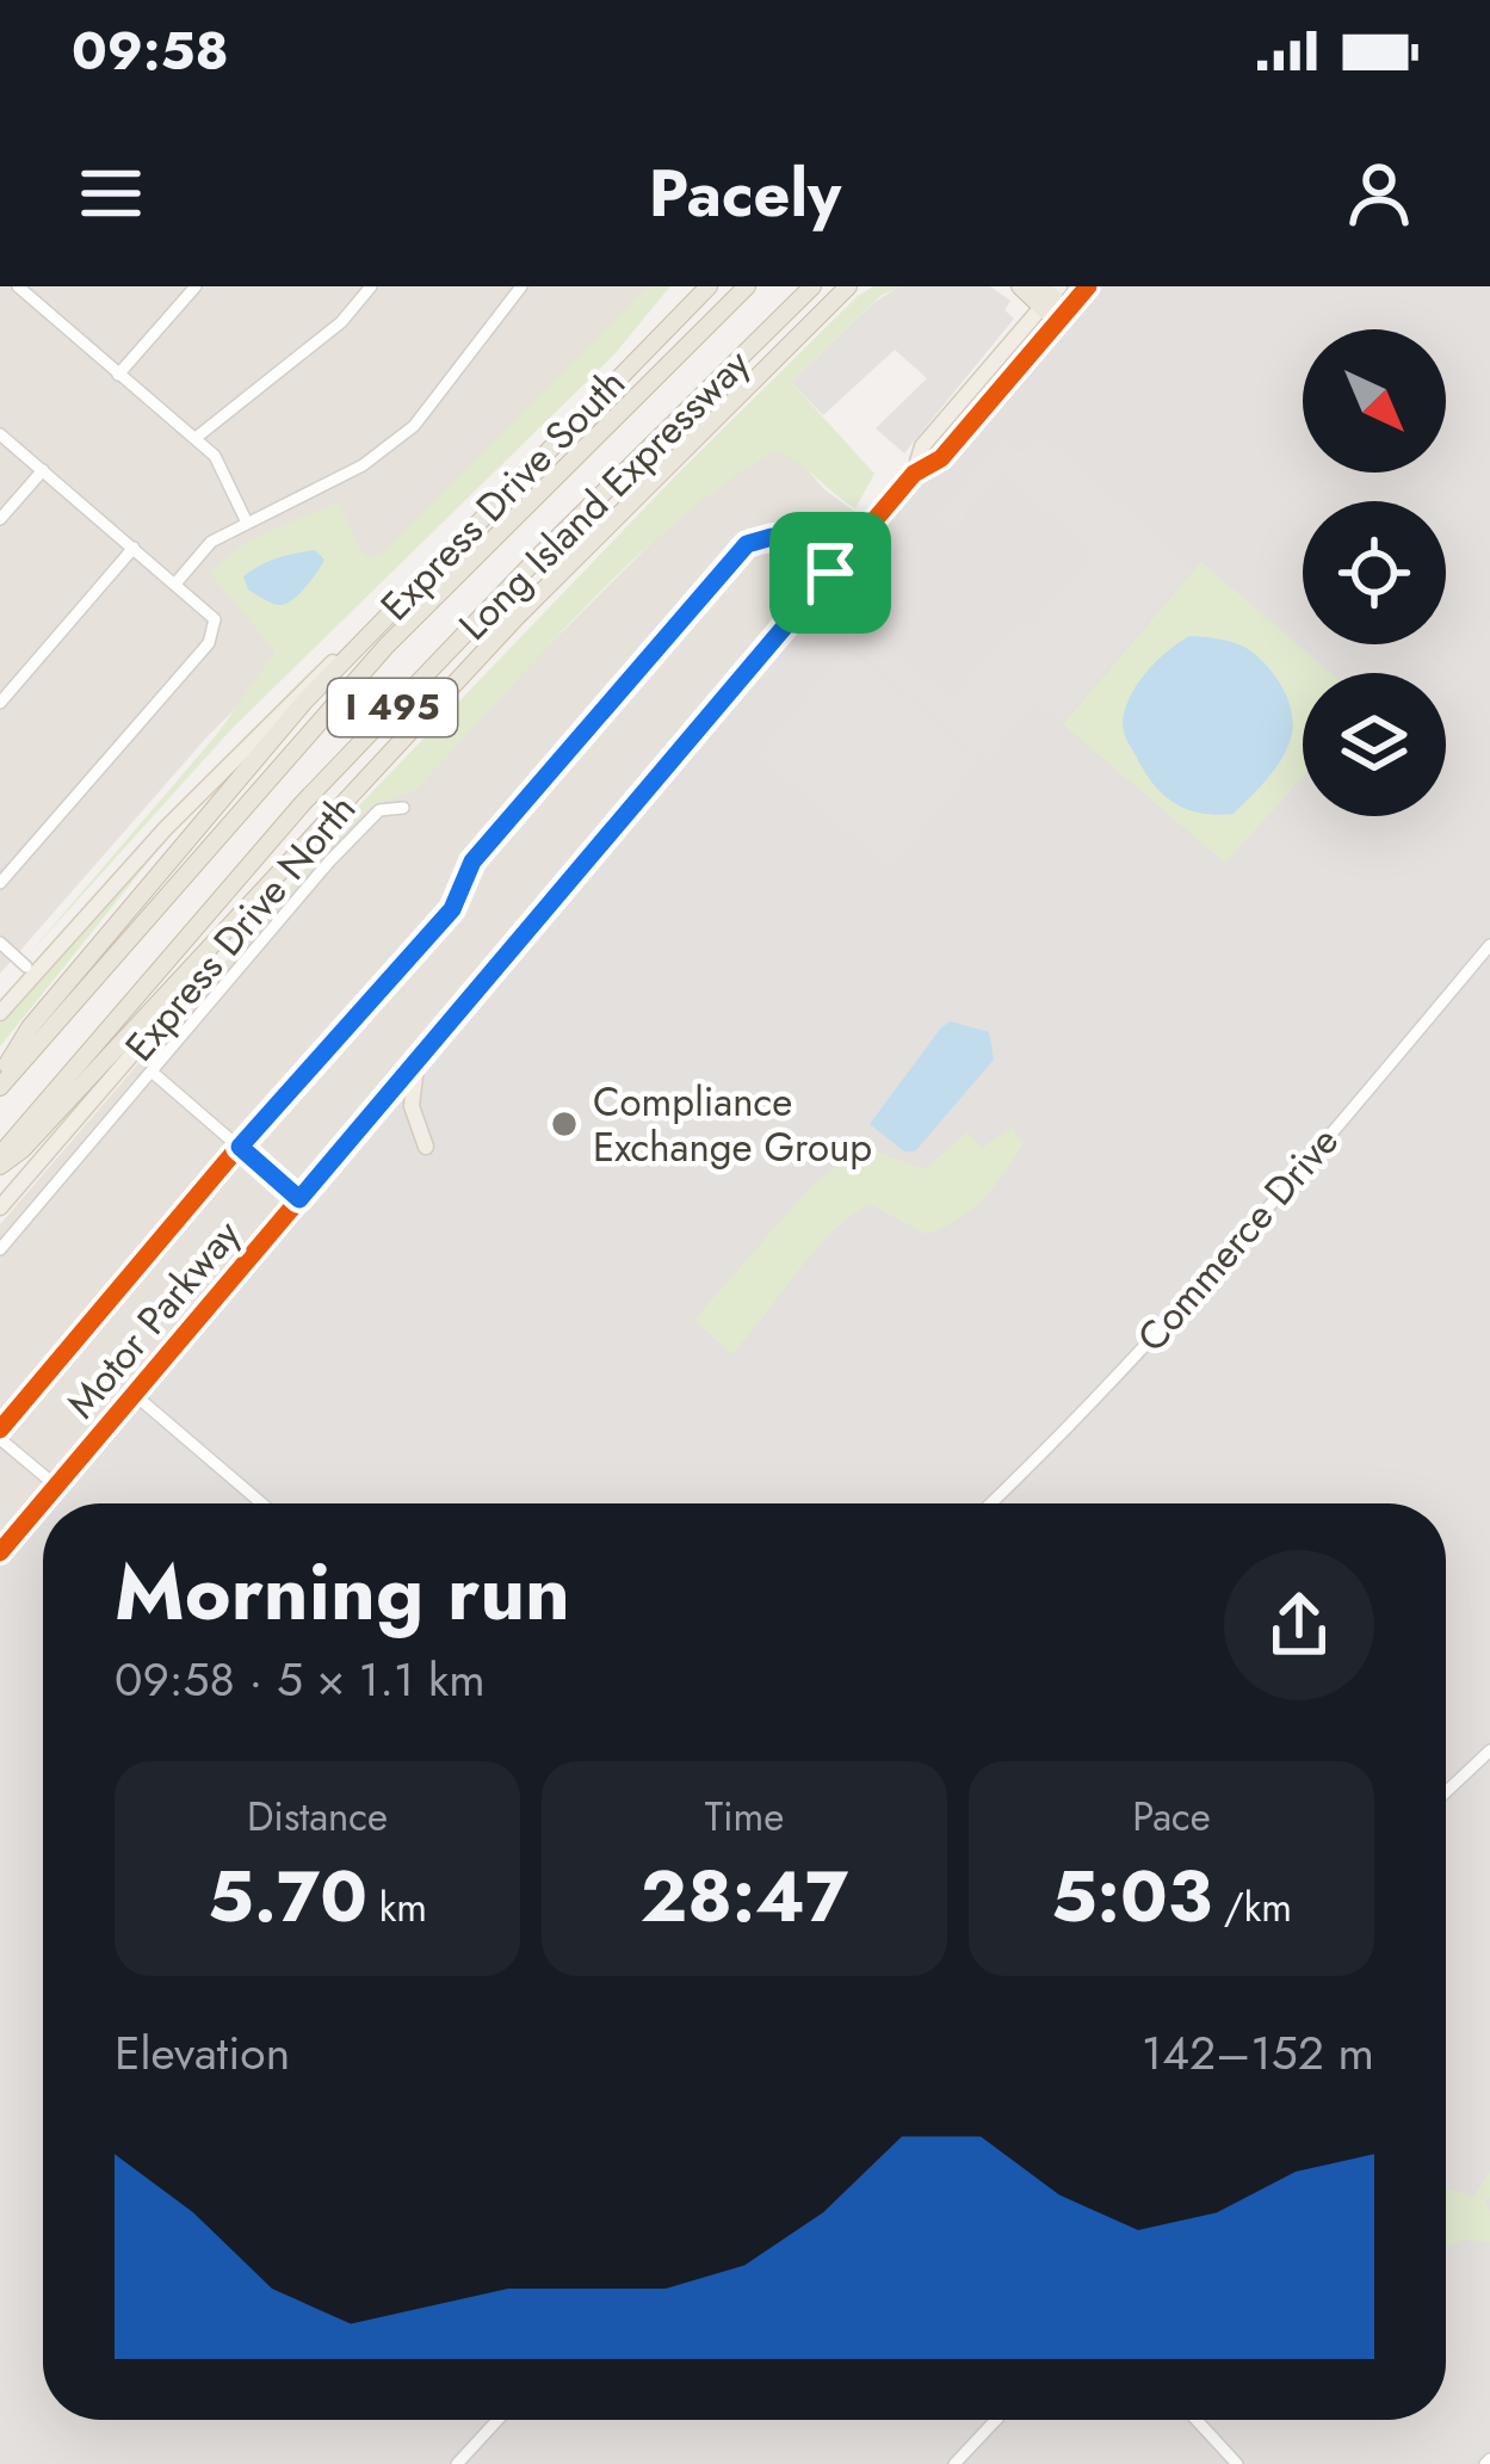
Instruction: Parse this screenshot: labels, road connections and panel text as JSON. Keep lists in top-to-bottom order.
{
  "streets": {
    "highway": [
      "Express Drive South",
      "Long Island Expressway",
      "I 495",
      "Express Drive North"
    ],
    "main road": ["Motor Parkway"],
    "street": ["Commerce Drive"]
  },
  "places": ["Compliance Exchange Group"],
  "north": "bottom right",
  "page": {
    "status": "09:58",
    "header": "Pacely",
    "heading": ["Morning run", "09:58 · 5 × 1.1 km"],
    "stats": [
      ["Distance", "5.70 km"],
      ["Time", "28:47"],
      ["Pace", "5:03 /km"]
    ],
    "chart": ["Elevation", "142–152 m"]
  }
}
